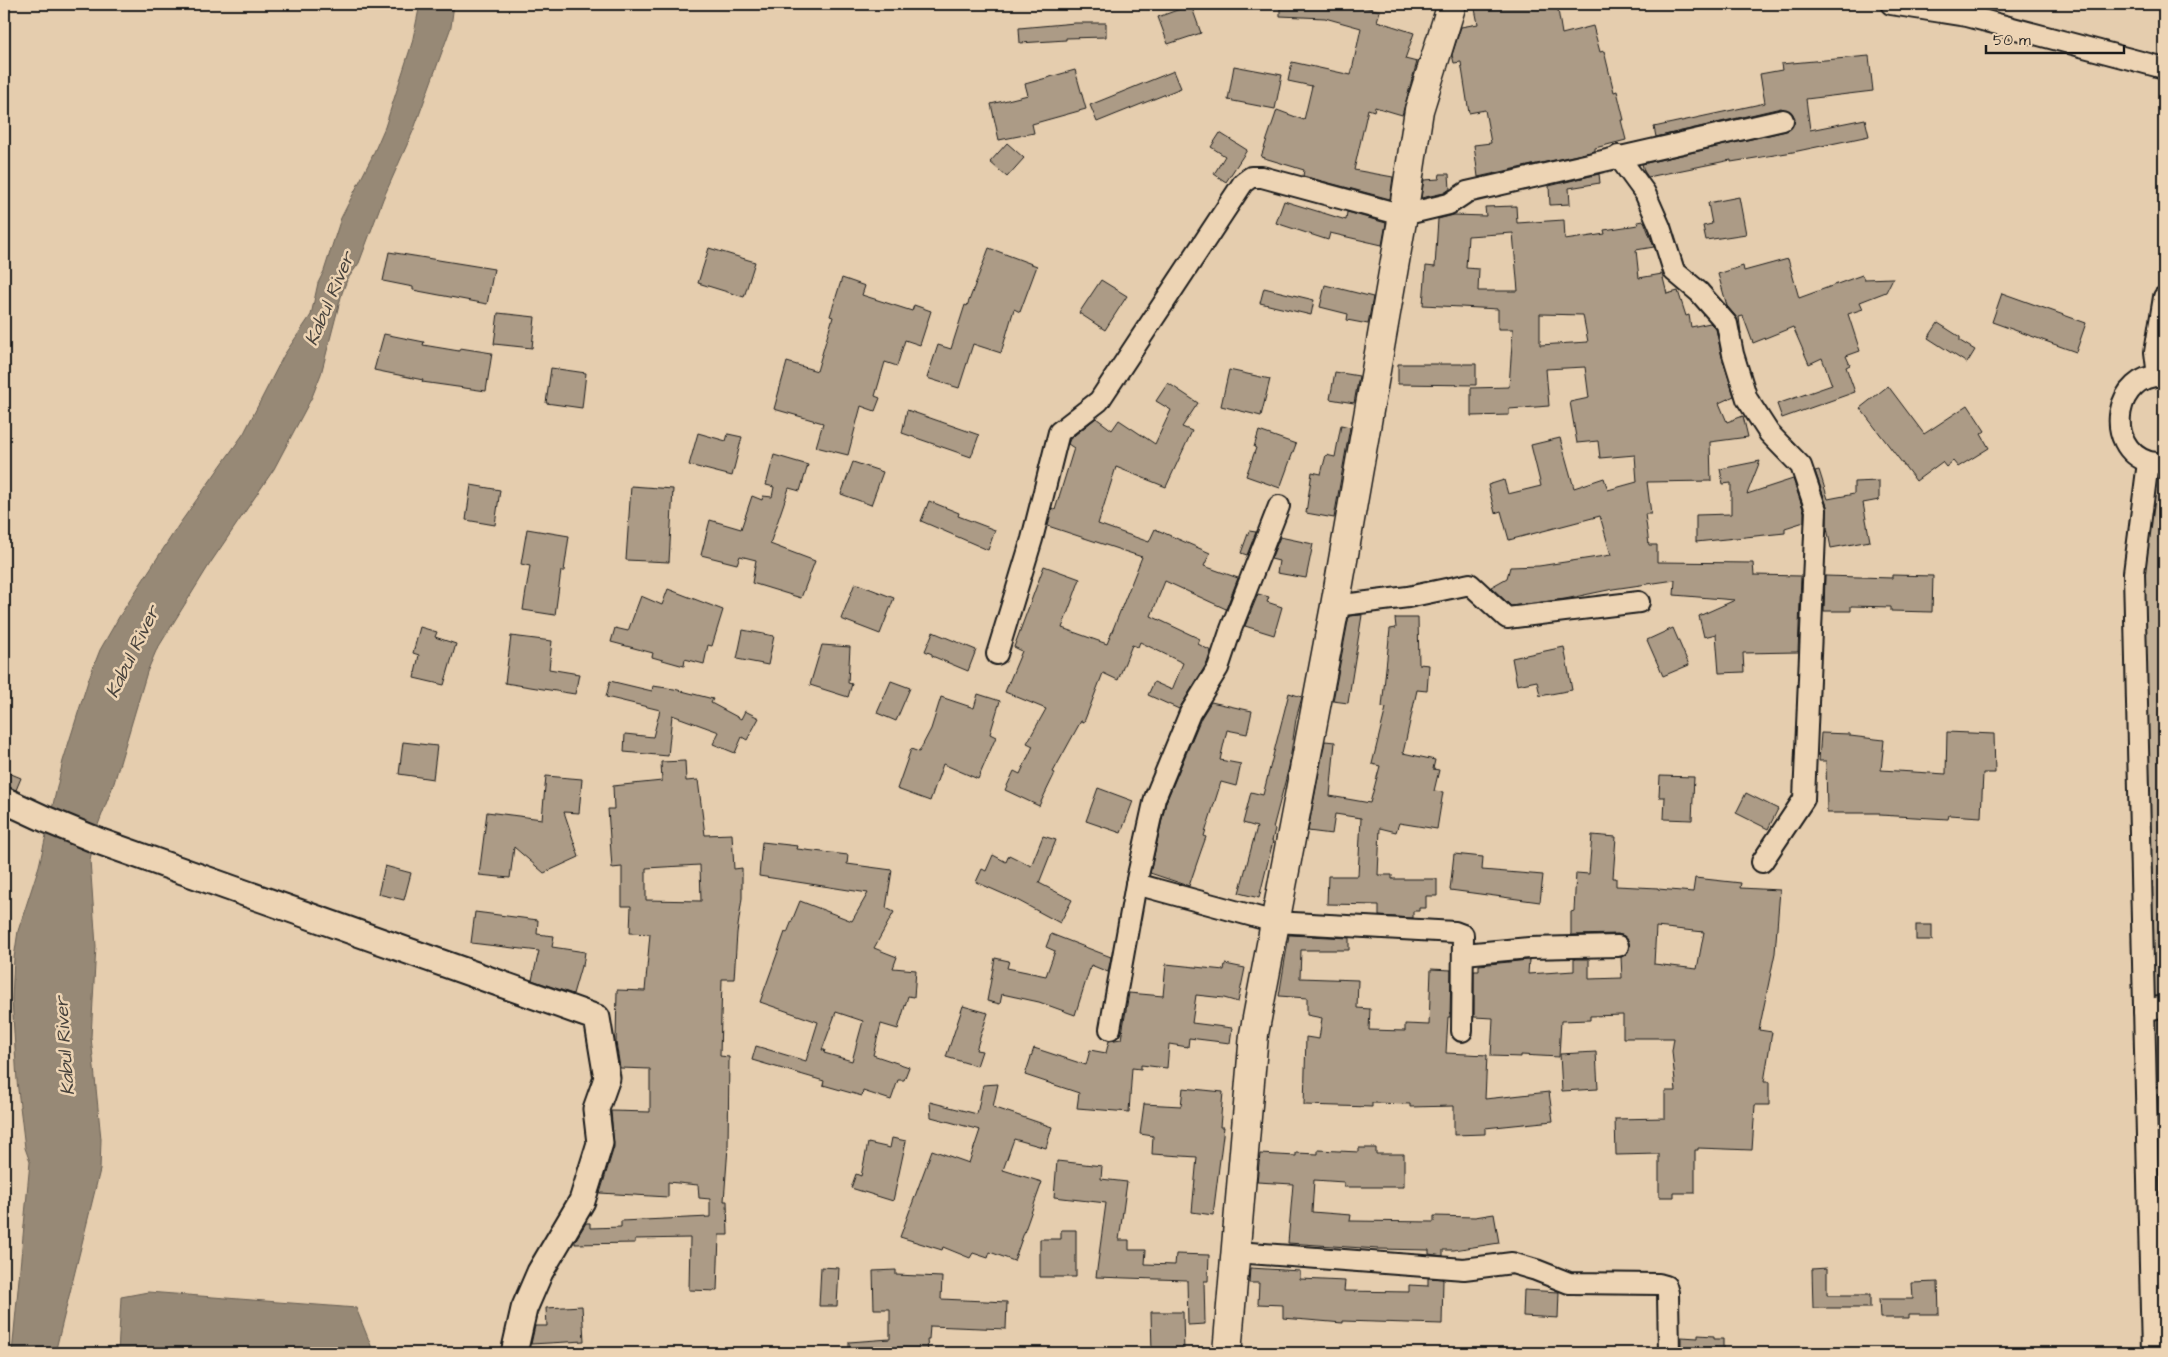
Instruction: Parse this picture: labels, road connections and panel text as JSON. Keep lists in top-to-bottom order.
{
  "water": ["Kabul River"],
  "scale_bar": "50 m"
}
